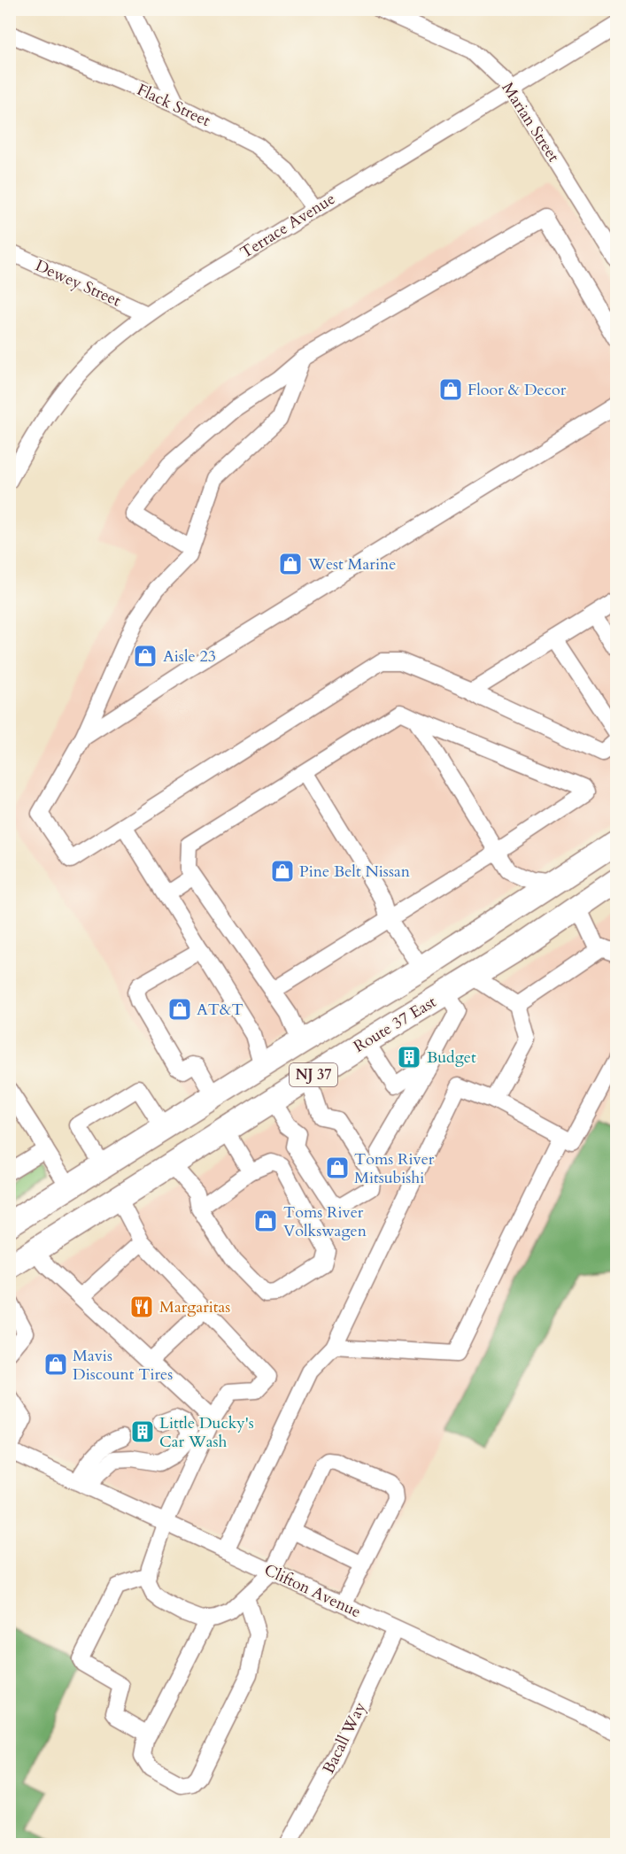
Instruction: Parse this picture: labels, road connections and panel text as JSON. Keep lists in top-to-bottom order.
{
  "streets": {
    "highway": ["Route 37 East", "NJ 37"],
    "street": [
      "Flack Street",
      "Marian Street",
      "Terrace Avenue",
      "Dewey Street",
      "Clifton Avenue",
      "Bacall Way"
    ]
  },
  "crossings": [
    ["Flack Street", "Terrace Avenue"],
    ["Marian Street", "Terrace Avenue"],
    ["Terrace Avenue", "Dewey Street"],
    ["Clifton Avenue", "Bacall Way"]
  ],
  "places": {
    "shop": [
      "Floor & Decor",
      "West Marine",
      "Aisle 23",
      "Pine Belt Nissan",
      "AT&T",
      "Toms River Mitsubishi",
      "Toms River Volkswagen",
      "Mavis Discount Tires"
    ],
    "building": ["Budget", "Little Ducky's Car Wash"],
    "restaurant": ["Margaritas"]
  }
}
